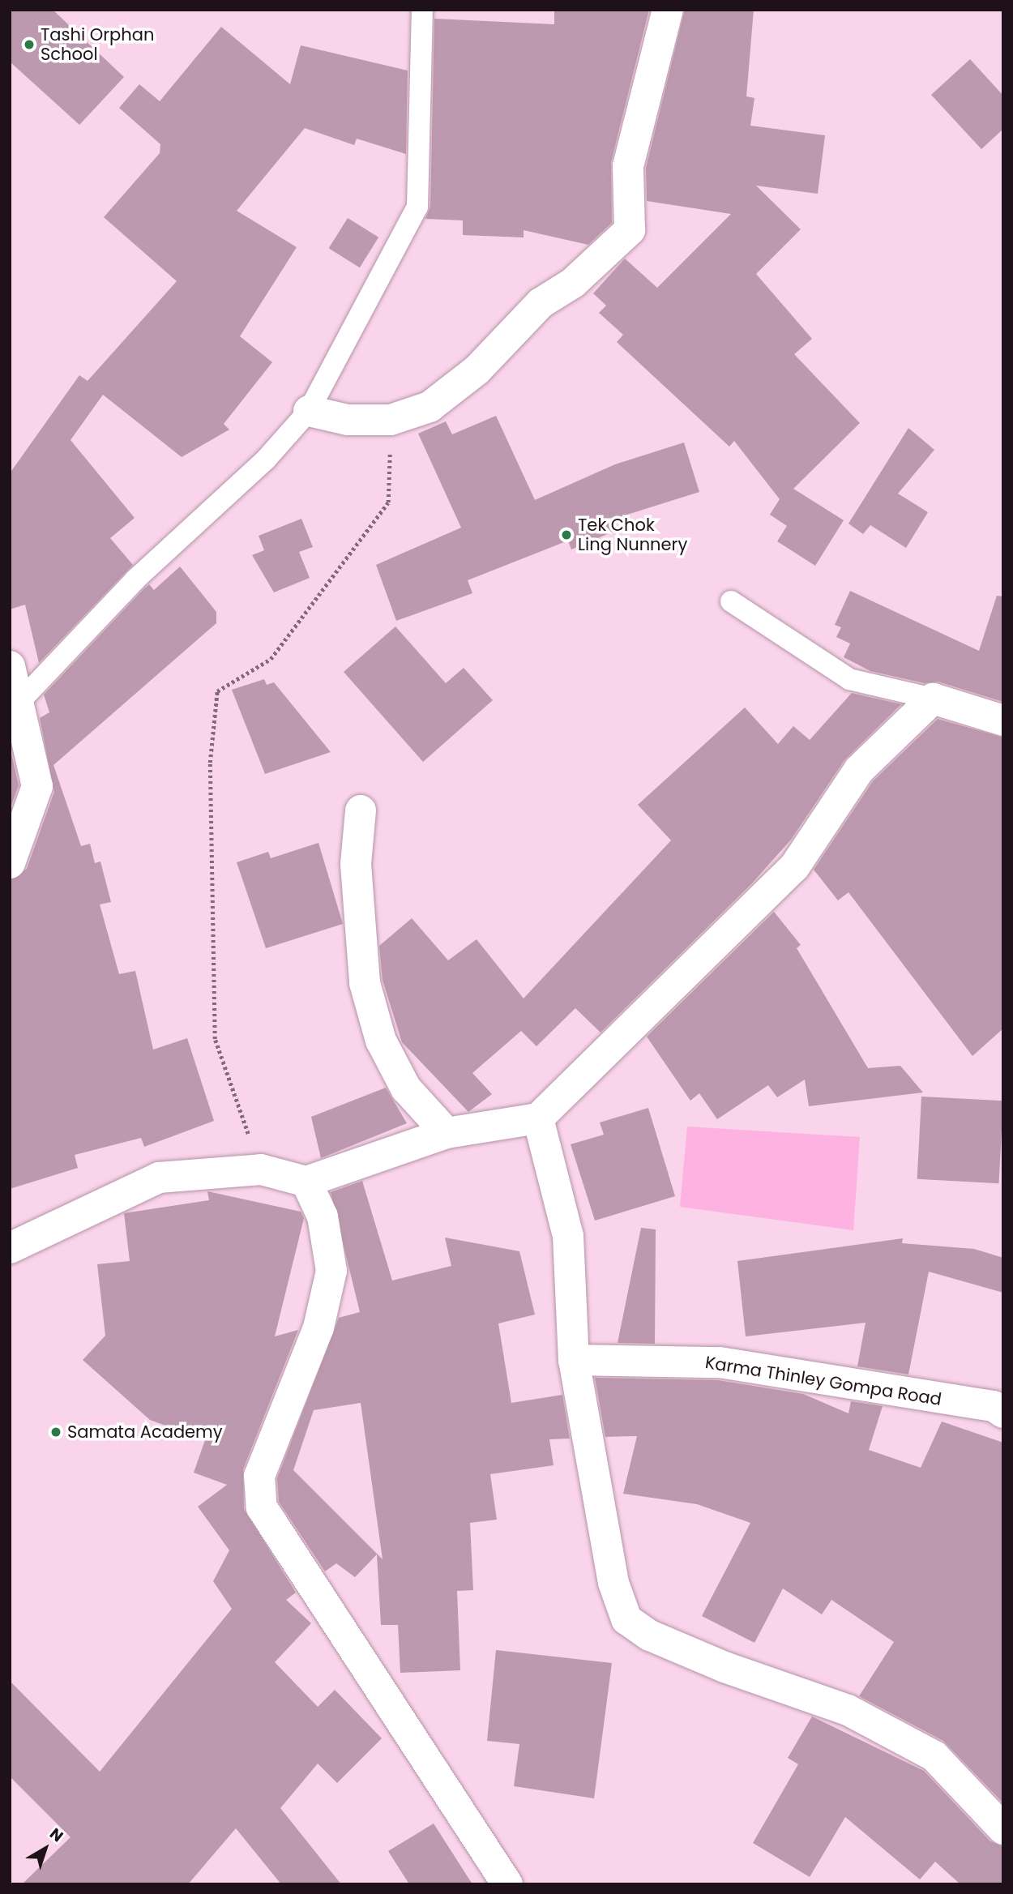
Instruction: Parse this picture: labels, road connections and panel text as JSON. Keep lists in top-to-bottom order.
{
  "streets": {
    "street": ["Karma Thinley Gompa Road"]
  },
  "places": ["Tashi Orphan School", "Tek Chok Ling Nunnery", "Samata Academy"],
  "north": "top right"
}
